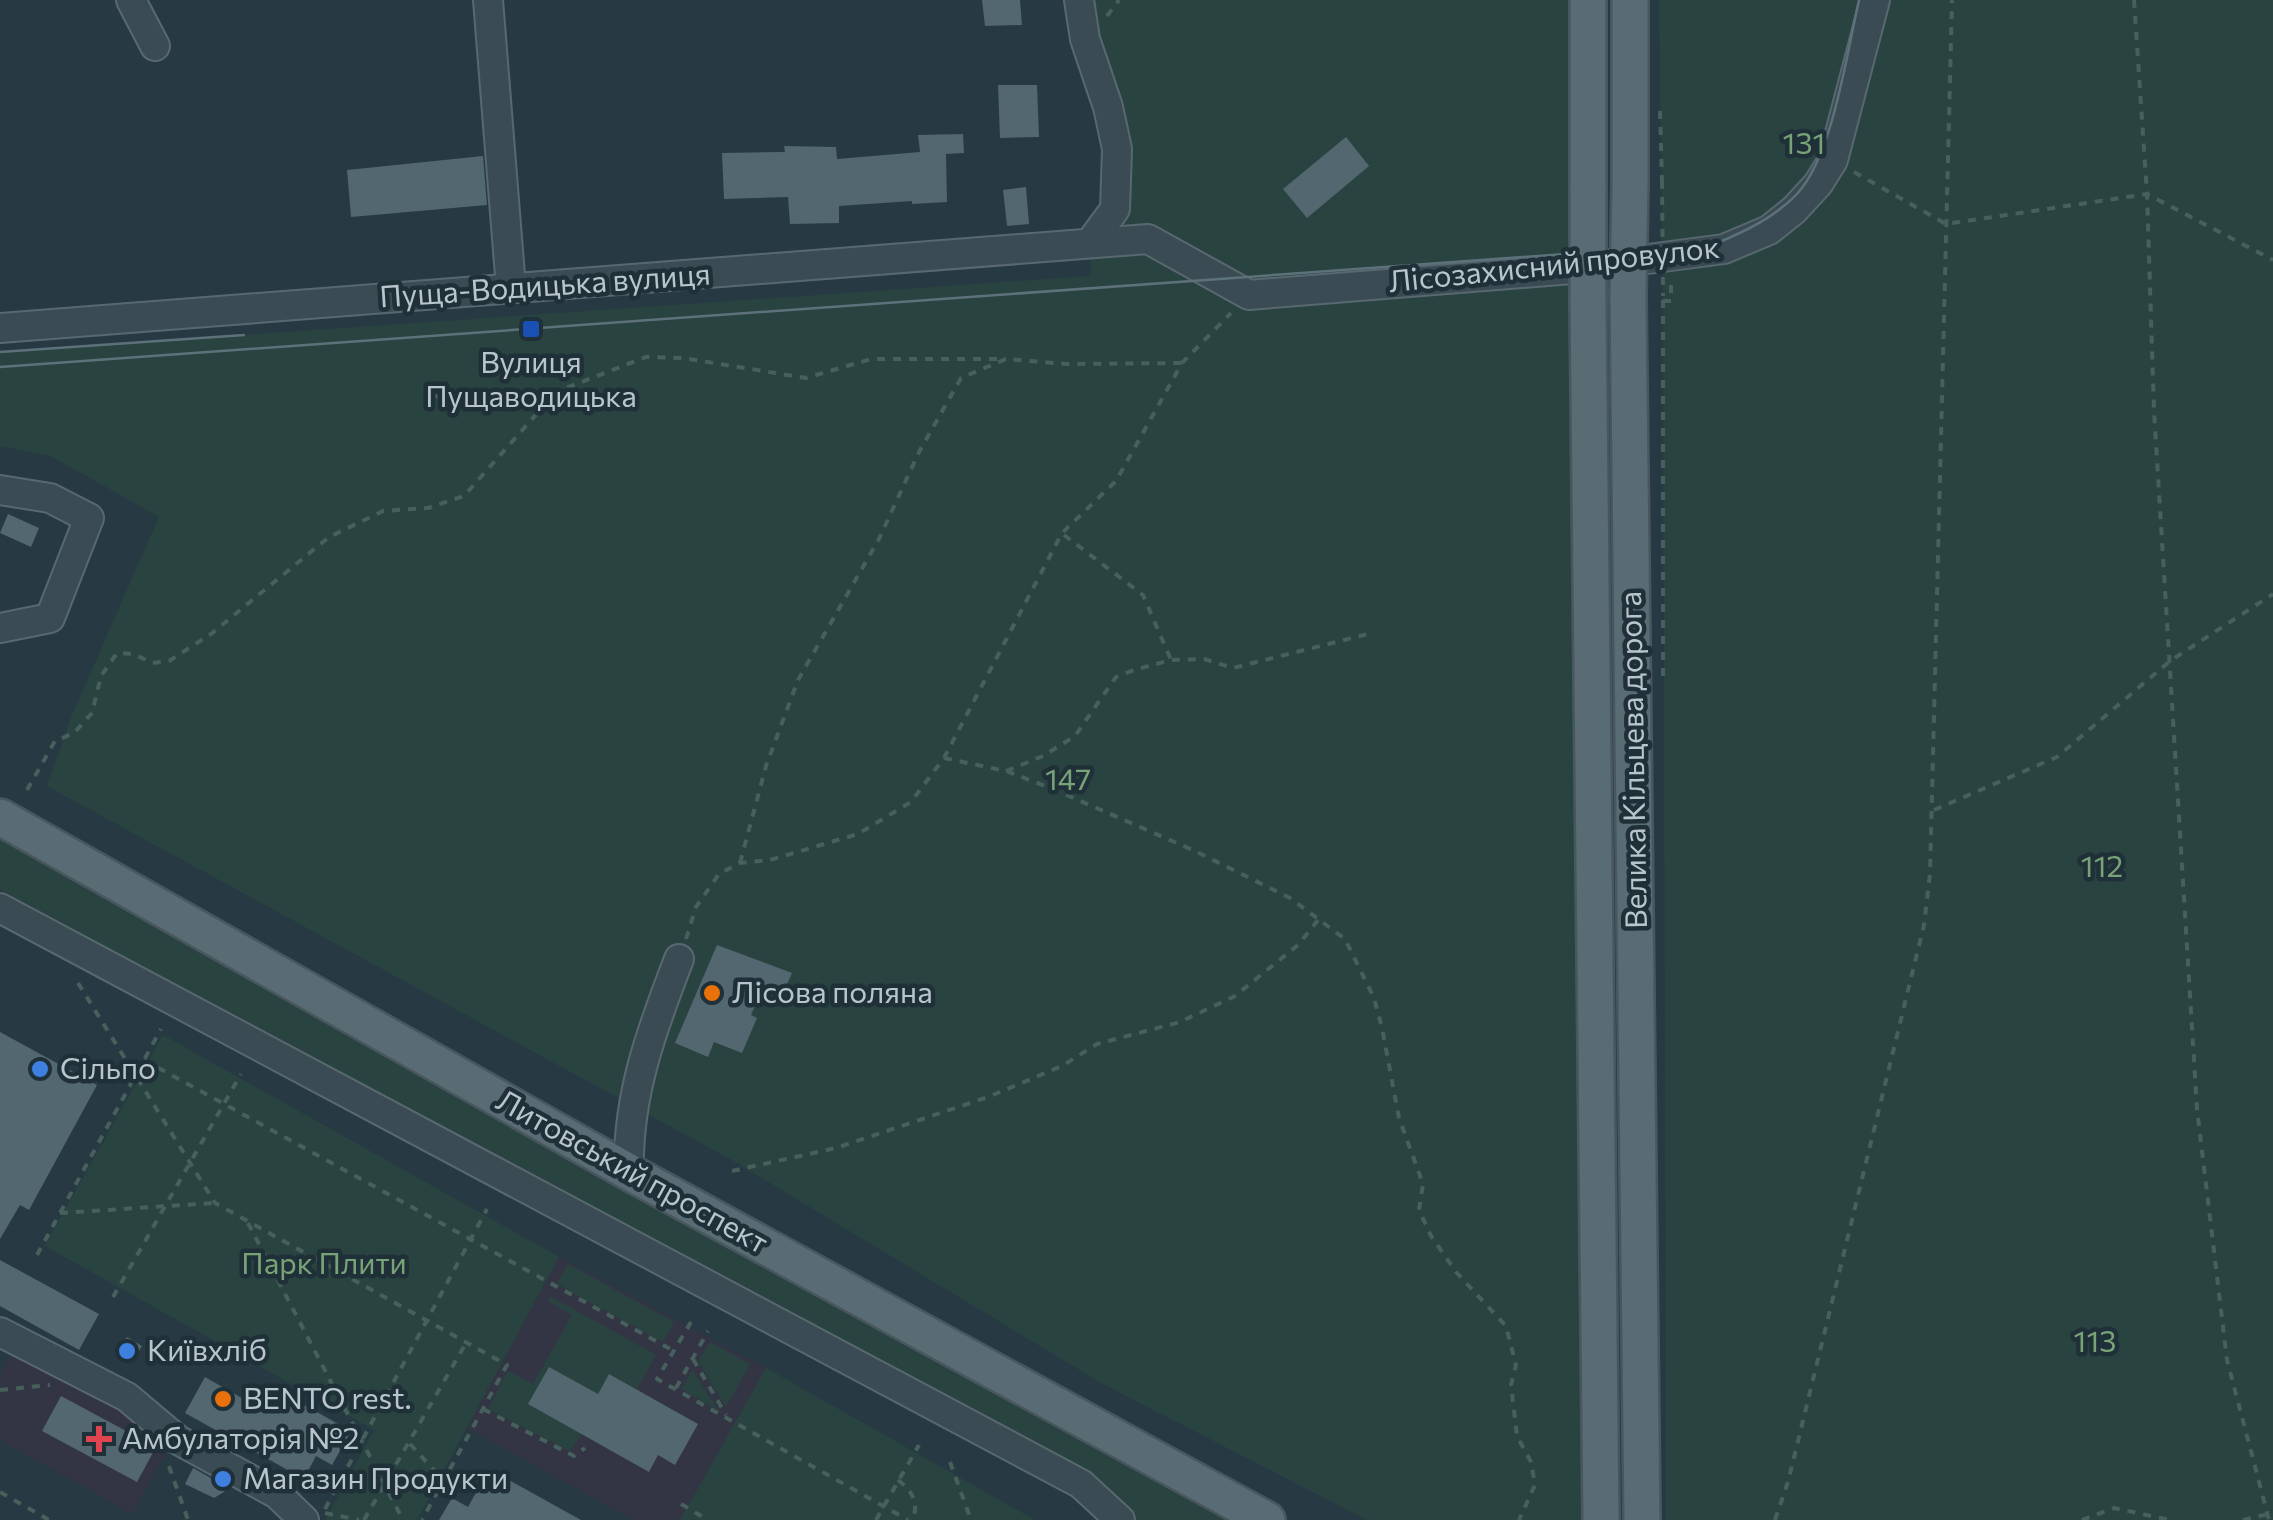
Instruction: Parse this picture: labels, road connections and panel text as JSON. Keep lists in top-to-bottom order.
{
  "streets": {
    "main road": ["Велика Кільцева дорога", "Литовський проспект"],
    "street": ["Лісозахисний провулок", "Пуща-Водицька вулиця"]
  },
  "parks": [
    "131",
    "147",
    "112",
    "Парк Плити",
    "113"
  ],
  "places": {
    "transit": ["Вулиця Пущаводицька"],
    "other": [
      "Лісова поляна",
      "Сільпо",
      "Київхліб",
      "BENTO rest.",
      "Магазин Продукти"
    ],
    "health": ["Амбулаторія №2"]
  }
}
